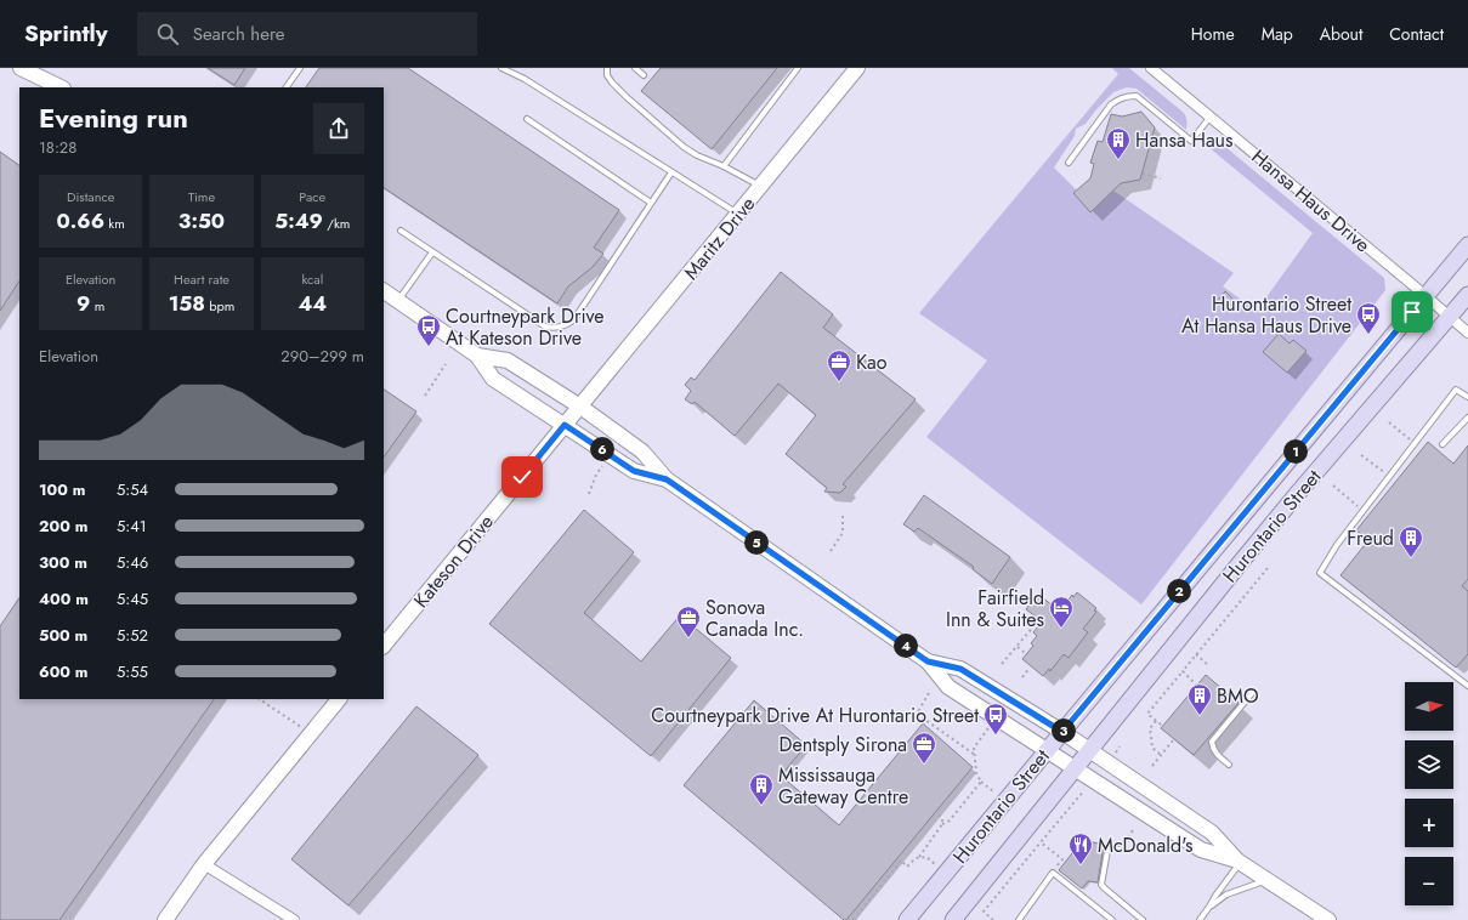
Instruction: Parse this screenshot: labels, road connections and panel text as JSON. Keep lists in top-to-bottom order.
{
  "streets": {
    "main road": ["Maritz Drive", "Hurontario Street", "Kateson Drive"],
    "street": ["Hansa Haus Drive"]
  },
  "crossings": [
    ["Hansa Haus Drive", "Hurontario Street"],
    ["Maritz Drive", "Kateson Drive"]
  ],
  "places": {
    "building": [
      "Hansa Haus",
      "Freud",
      "BMO",
      "Mississauga Gateway Centre"
    ],
    "bus stop": ["Hurontario Street At Hansa Haus Drive", "Courtneypark Drive At Kateson Drive", "Courtneypark Drive At Hurontario Street"],
    "office": ["Kao", "Sonova Canada Inc.", "Dentsply Sirona"],
    "hotel": ["Fairfield Inn & Suites"],
    "restaurant": ["McDonald's"]
  },
  "north": "right",
  "page": {
    "header": "Sprintly",
    "search": "Search here",
    "nav": [
      "Home",
      "Map",
      "About",
      "Contact"
    ],
    "heading": ["Evening run", "18:28"],
    "stats": [
      ["Distance", "0.66 km"],
      ["Time", "3:50"],
      ["Pace", "5:49 /km"],
      ["Elevation", "9 m"],
      ["Heart rate", "158 bpm"],
      ["kcal", "44"]
    ],
    "chart": ["Elevation", "290–299 m"],
    "pins": [
      "6",
      "1",
      "5",
      "2",
      "4",
      "3"
    ],
    "list": [
      {
        "name": "100 m",
        "note": "5:54"
      },
      {
        "name": "200 m",
        "note": "5:41"
      },
      {
        "name": "300 m",
        "note": "5:46"
      },
      {
        "name": "400 m",
        "note": "5:45"
      },
      {
        "name": "500 m",
        "note": "5:52"
      },
      {
        "name": "600 m",
        "note": "5:55"
      }
    ],
    "map_buttons": ["+", "−"]
  }
}
